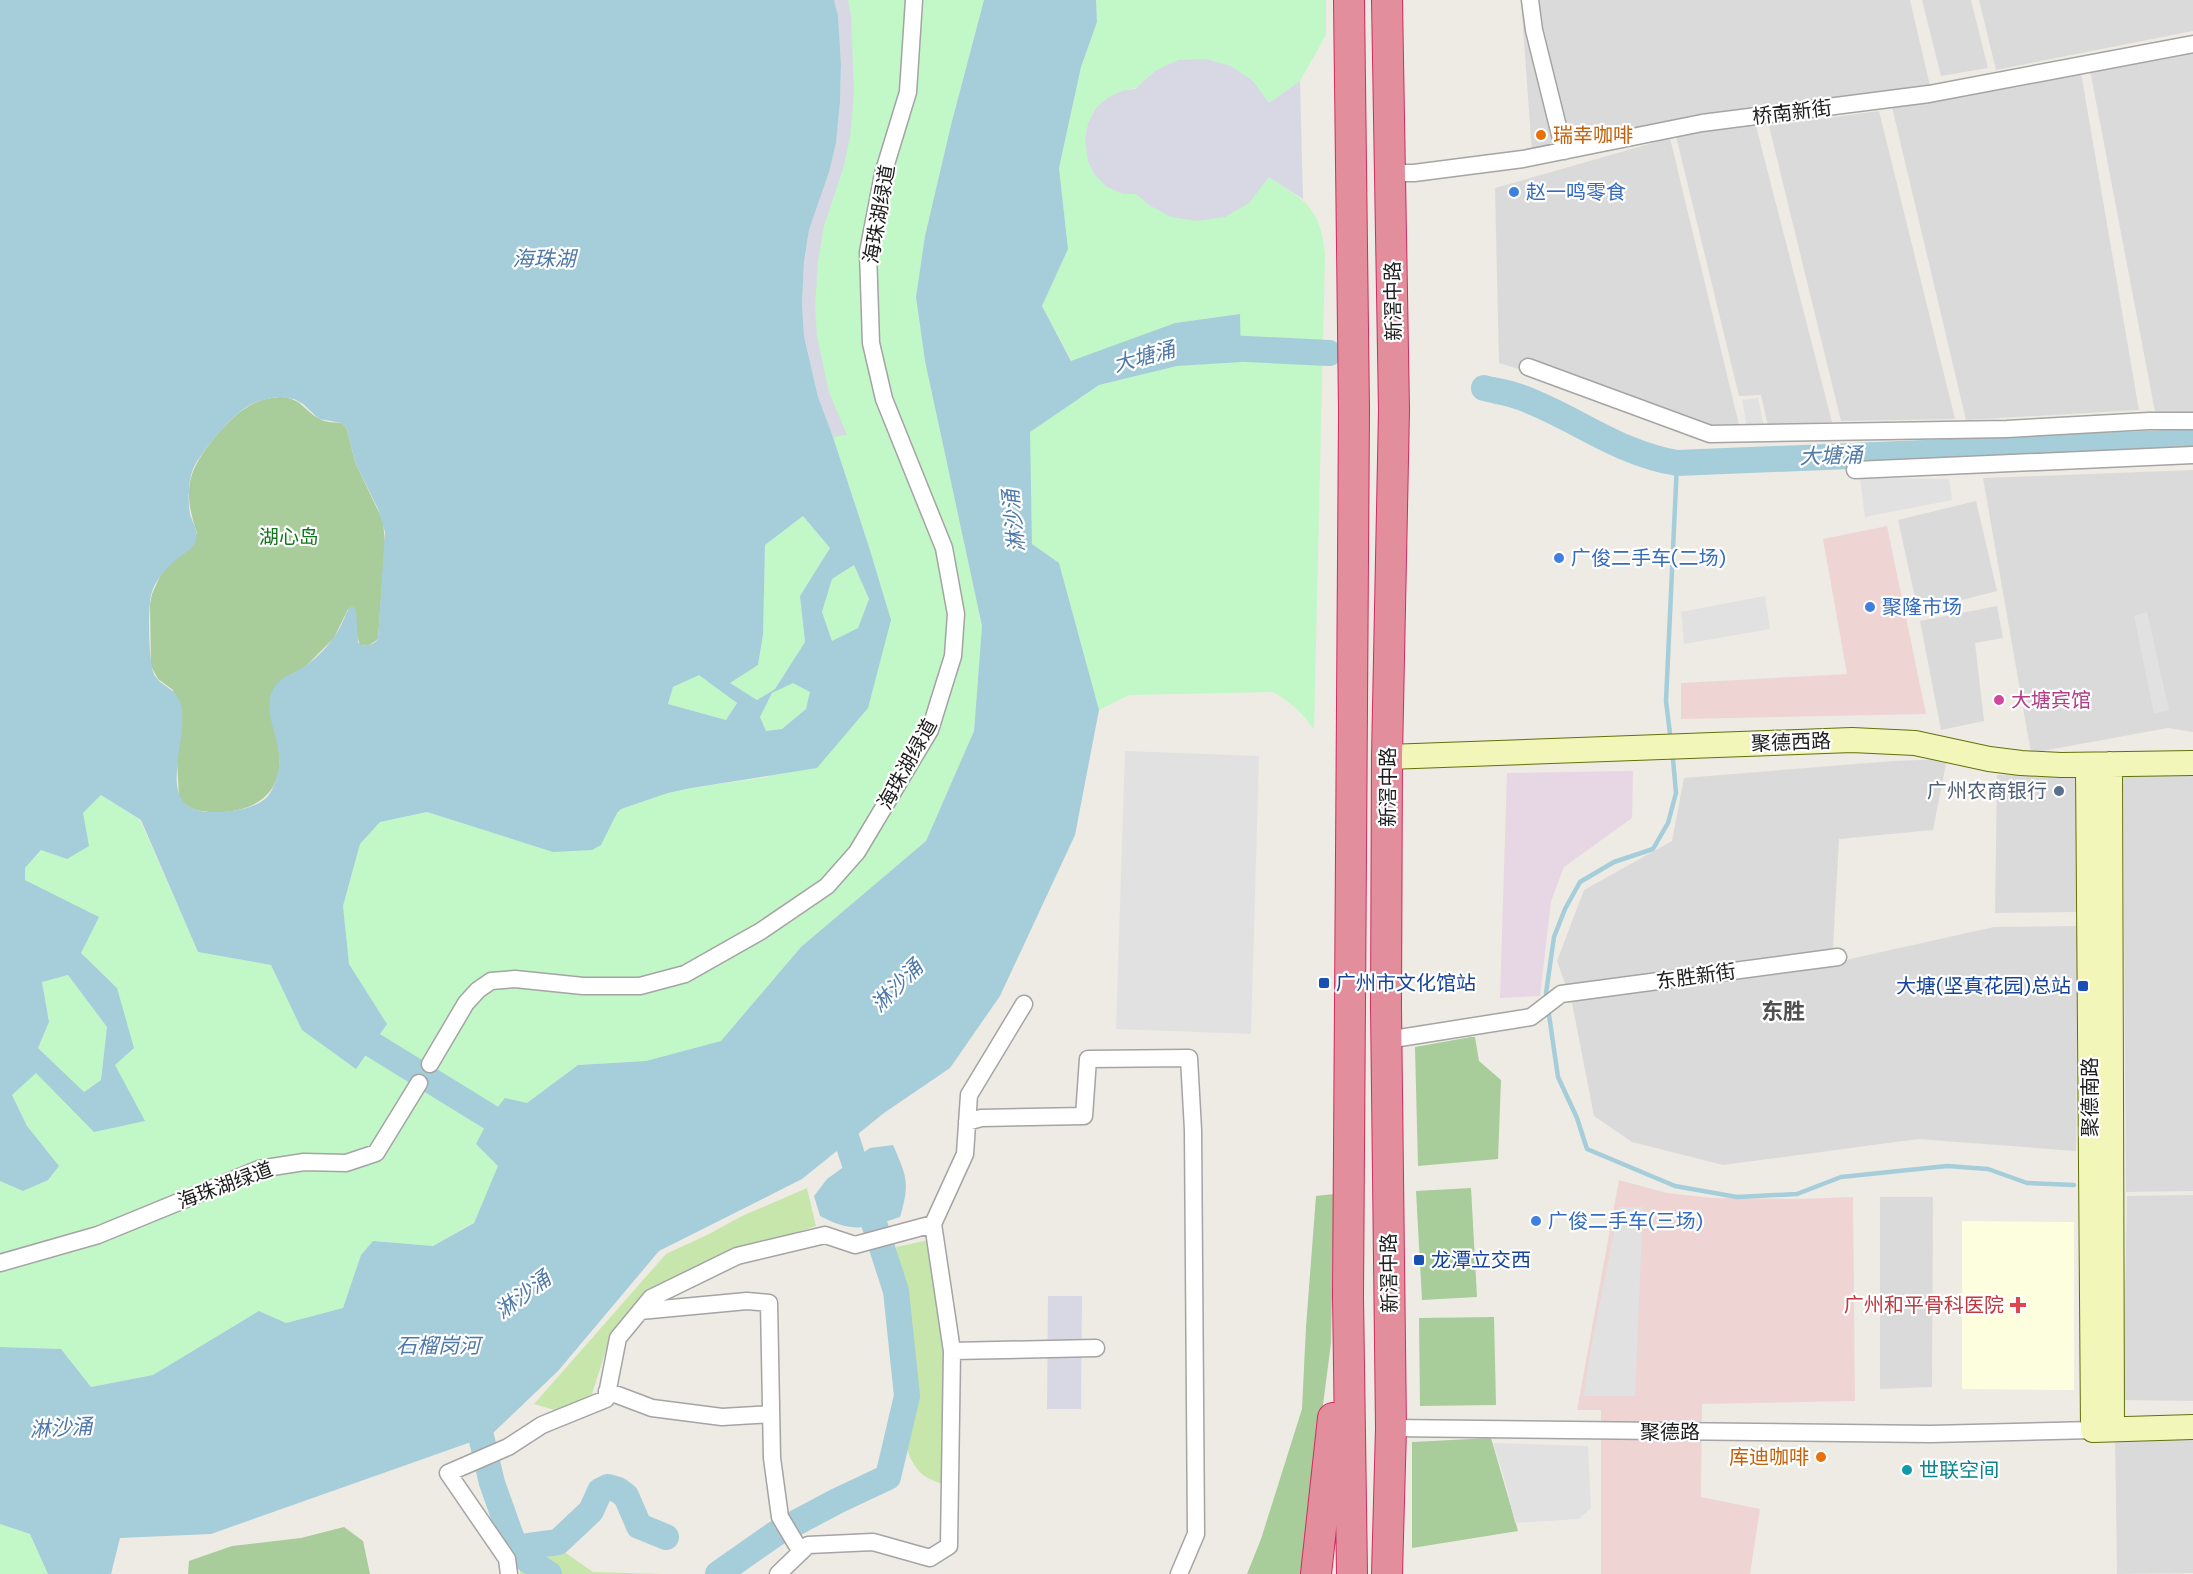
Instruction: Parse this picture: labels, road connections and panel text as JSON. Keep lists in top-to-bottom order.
{
  "streets": {
    "highway": ["新滘中路"],
    "street": [
      "桥南新街",
      "海珠湖绿道",
      "聚德西路",
      "东胜新街",
      "聚德南路",
      "聚德路"
    ]
  },
  "crossings": [
    ["桥南新街", "新滘中路"],
    ["新滘中路", "聚德西路"],
    ["新滘中路", "东胜新街"],
    ["新滘中路", "聚德路"],
    ["聚德西路", "聚德南路"],
    ["聚德南路", "聚德路"]
  ],
  "districts": ["东胜"],
  "water": [
    "海珠湖",
    "大塘涌",
    "淋沙涌",
    "石榴岗河"
  ],
  "parks": ["湖心岛"],
  "places": {
    "other": [
      "瑞幸咖啡",
      "赵一鸣零食",
      "广俊二手车(二场)",
      "聚隆市场",
      "大塘宾馆",
      "广州农商银行",
      "广俊二手车(三场)",
      "库迪咖啡",
      "世联空间"
    ],
    "transit": ["广州市文化馆站", "大塘(坚真花园)总站", "龙潭立交西"],
    "health": ["广州和平骨科医院"]
  }
}
